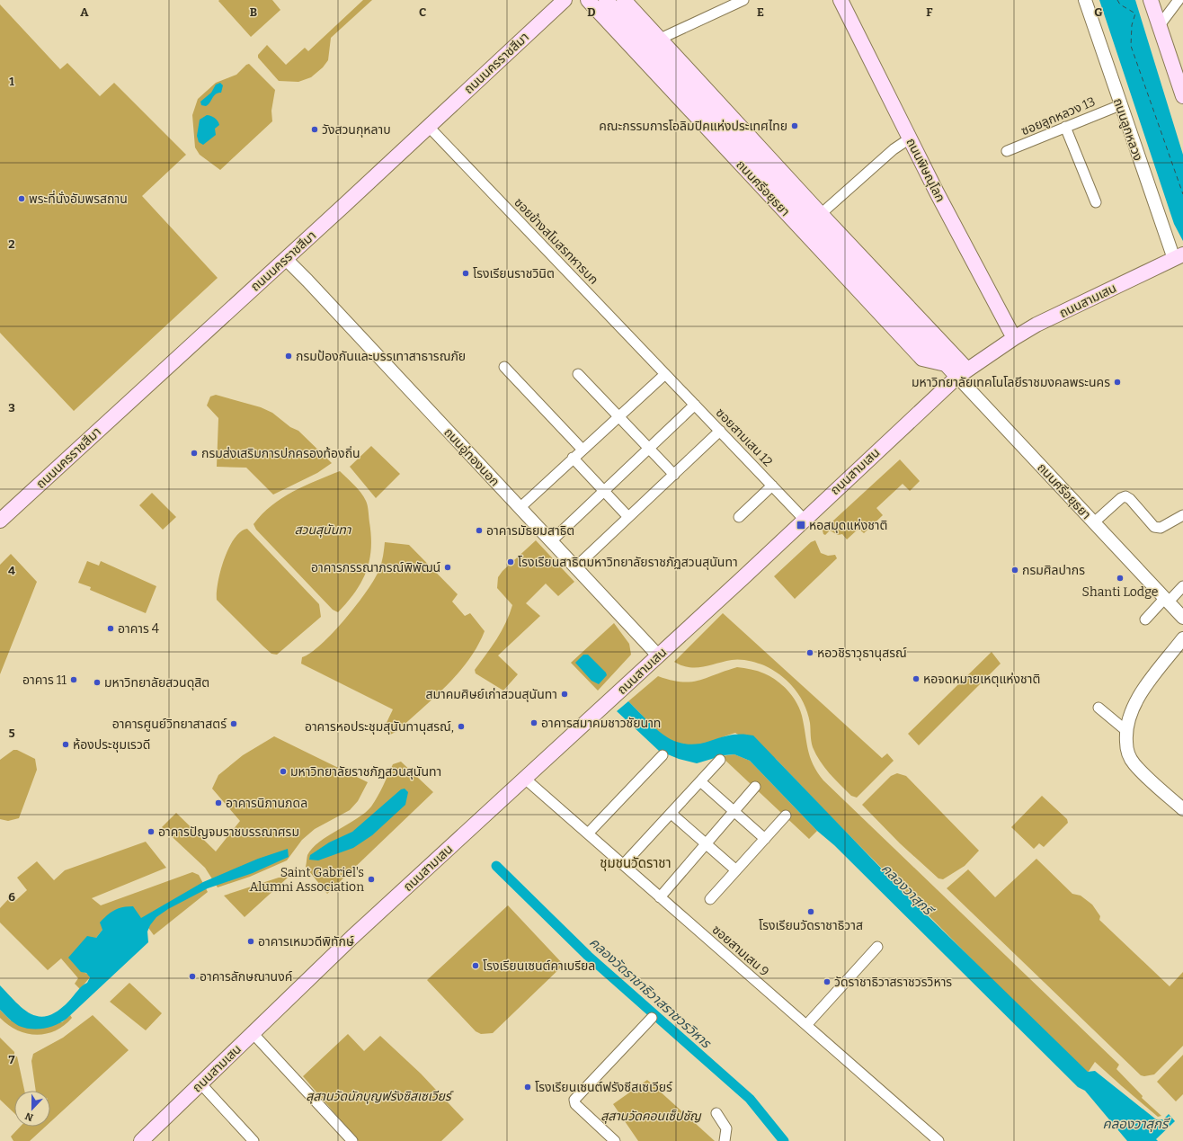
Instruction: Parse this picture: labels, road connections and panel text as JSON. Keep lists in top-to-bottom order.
{
  "streets": {
    "main road": [
      "ถนนนครราชสีมา",
      "ถนนพิษณุโลก",
      "ถนนศรีอยุธยา",
      "ถนนสามเสน"
    ],
    "street": [
      "ซอยลูกหลวง 13",
      "ถนนลูกหลวง",
      "ซอยข้างสโมสรทหารบก",
      "ซอยสามเสน 12",
      "ถนนอู่ทองนอก",
      "ซอยสามเสน 9"
    ]
  },
  "crossings": [
    ["ถนนนครราชสีมา", "ซอยข้างสโมสรทหารบก"],
    ["ถนนนครราชสีมา", "ถนนอู่ทองนอก"],
    ["ซอยลูกหลวง 13", "ถนนลูกหลวง"],
    ["ถนนลูกหลวง", "ถนนสามเสน"],
    ["ถนนพิษณุโลก", "ถนนสามเสน"],
    ["ถนนศรีอยุธยา", "ถนนสามเสน"],
    ["ซอยข้างสโมสรทหารบก", "ซอยสามเสน 12"],
    ["ถนนสามเสน", "ซอยสามเสน 12"],
    ["ถนนสามเสน", "ถนนอู่ทองนอก"],
    ["ถนนสามเสน", "ซอยสามเสน 9"]
  ],
  "districts": ["ชุมชนวัดราชา"],
  "water": ["คลองวาสุกรี", "คลองวัดราชาธิวาสราชวรวิหาร"],
  "parks": ["สวนสุนันทา", "สุสานวัดนักบุญฟรังซิสเซเวียร์", "สุสานวัดคอนเซ็ปชัญ"],
  "places": {
    "other": [
      "คณะกรรมการโอลิมปิคแห่งประเทศไทย",
      "วังสวนกุหลาบ",
      "พระที่นั่งอัมพรสถาน",
      "โรงเรียนราชวินิต",
      "กรมป้องกันและบรรเทาสาธารณภัย",
      "มหาวิทยาลัยเทคโนโลยีราชมงคลพระนคร",
      "กรมส่งเสริมการปกครองท้องถิ่น",
      "อาคารมัธยมสาธิต",
      "โรงเรียนสาธิตมหาวิทยาลัยราชภัฏสวนสุนันทา",
      "อาคารกรรณาภรณ์พิพัฒน์",
      "กรมศิลปากร",
      "Shanti Lodge",
      "อาคาร 4",
      "หอวชิราวุธานุสรณ์",
      "หอจดหมายเหตุแห่งชาติ",
      "อาคาร 11",
      "มหาวิทยาลัยสวนดุสิต",
      "สมาคมศิษย์เก่าสวนสุนันทา",
      "อาคารสมาคมชาวชัยนาท",
      "อาคารศูนย์วิทยาสาสตร์",
      "อาคารหอประชุมสุนันทานุสรณ์,",
      "ห้องประชุมเรวดี",
      "มหาวิทยาลัยราชภัฏสวนสุนันทา",
      "อาคารนิภานภดล",
      "อาคารปัญจมราชบรรณาศรม",
      "Saint Gabriel's Alumni Association",
      "โรงเรียนวัดราชาธิวาส",
      "อาคารเหมวดีพิทักษ์",
      "โรงเรียนเซนต์คาเบรียล",
      "อาคารลักษณานงค์",
      "วัดราชาธิวาสราชวรวิหาร",
      "โรงเรียนเซนต์ฟรังซีสเซเวียร์"
    ],
    "transit": ["หอสมุดแห่งชาติ"]
  },
  "north": "bottom",
  "grid": {
    "columns": [
      "A",
      "B",
      "C",
      "D",
      "E",
      "F",
      "G"
    ],
    "rows": [
      "1",
      "2",
      "3",
      "4",
      "5",
      "6",
      "7"
    ]
  }
}
